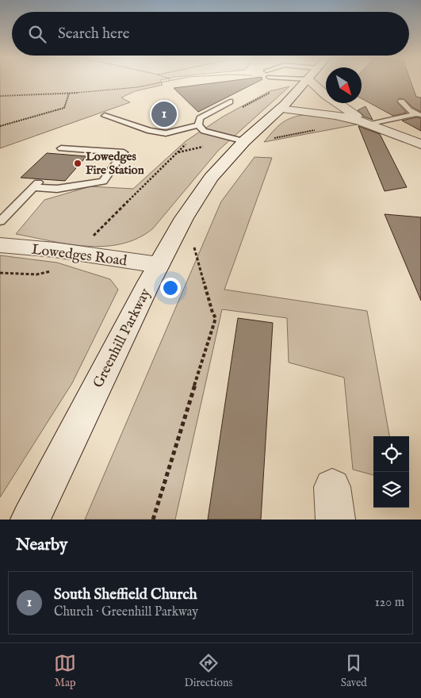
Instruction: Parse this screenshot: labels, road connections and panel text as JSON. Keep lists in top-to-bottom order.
{
  "streets": {
    "main road": ["Lowedges Road", "Greenhill Parkway"]
  },
  "crossings": [
    ["Lowedges Road", "Greenhill Parkway"]
  ],
  "places": ["Lowedges Fire Station"],
  "north": "bottom right",
  "page": {
    "search": "Search here",
    "pins": "1",
    "heading": "Nearby",
    "list": [
      {
        "mark": "1",
        "name": "South Sheffield Church",
        "note": "Church · Greenhill Parkway",
        "value": "120 m"
      }
    ],
    "nav": ["Map", "Directions", "Saved"]
  }
}
